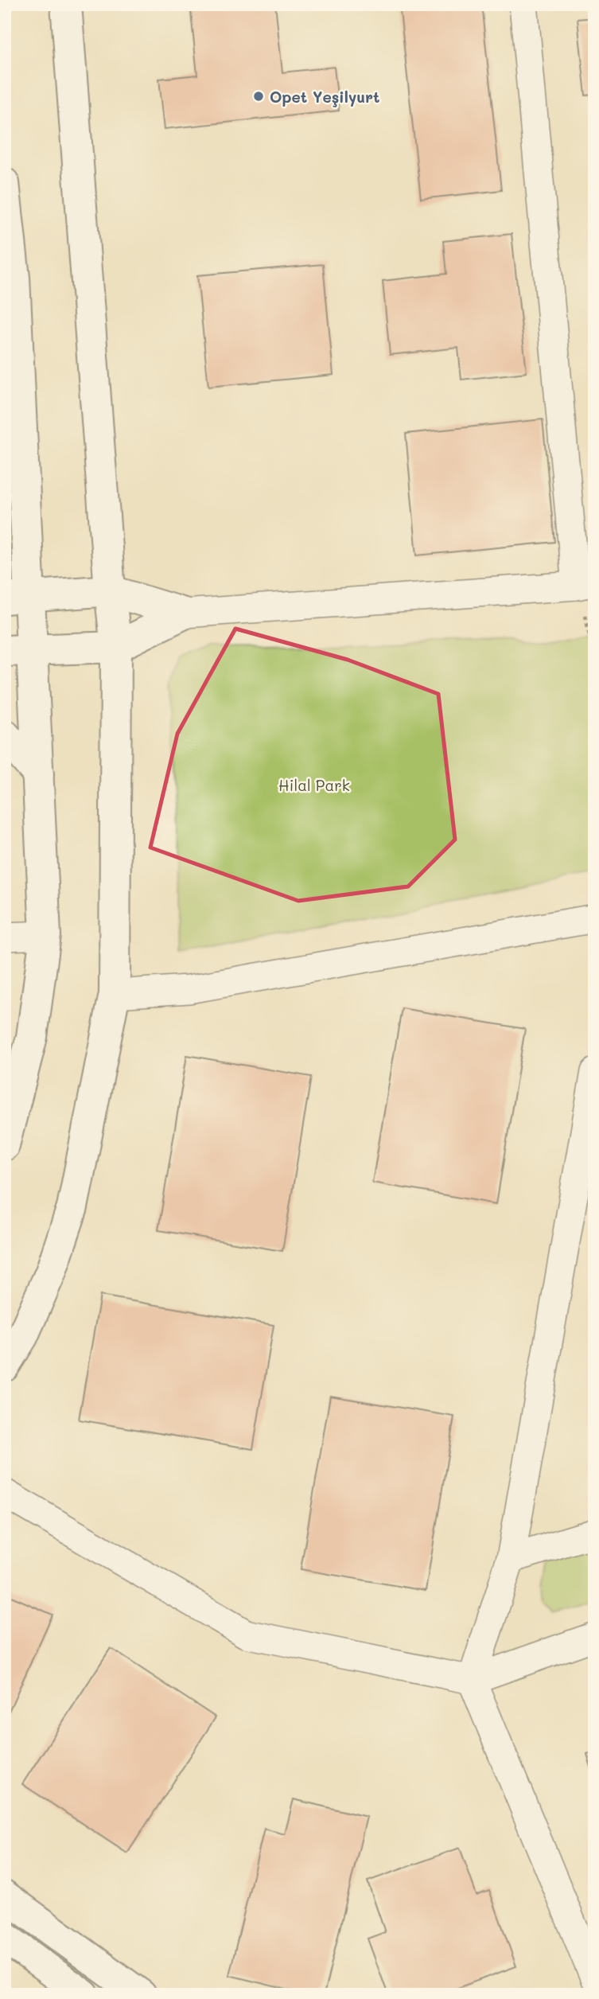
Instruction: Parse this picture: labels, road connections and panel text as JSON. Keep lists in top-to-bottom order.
{
  "parks": ["Hilal Park"],
  "places": ["Opet Yeşilyurt"]
}
